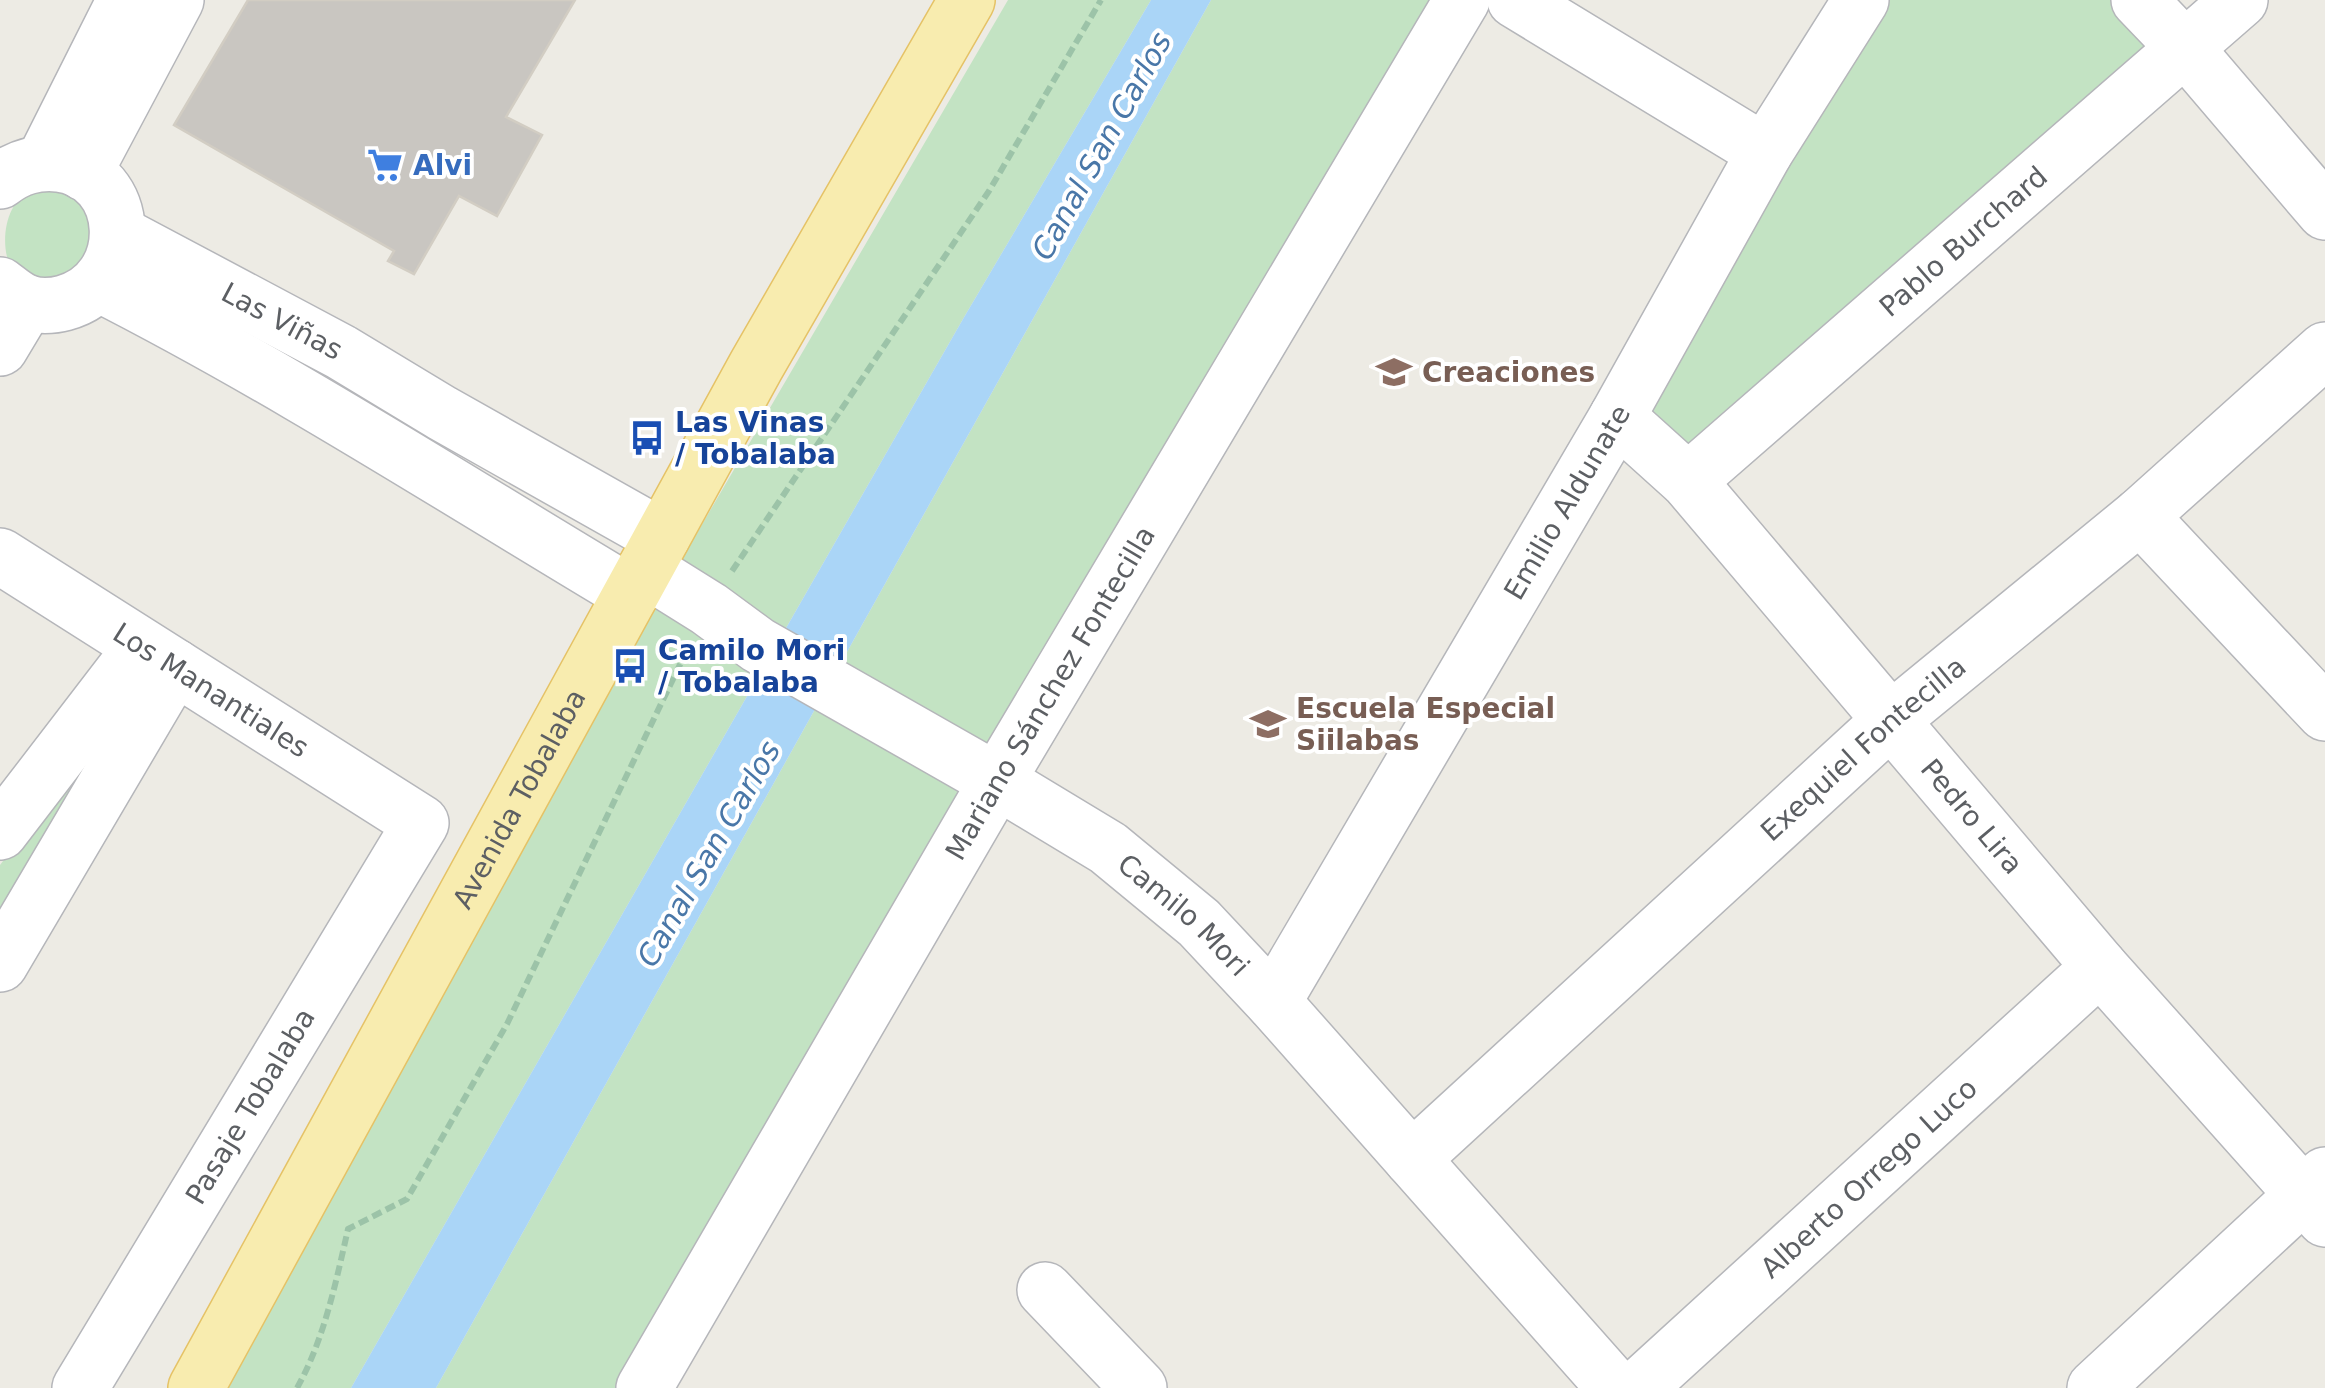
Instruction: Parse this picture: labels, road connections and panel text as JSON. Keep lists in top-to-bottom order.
{
  "streets": {
    "main road": ["Avenida Tobalaba"],
    "street": [
      "Pablo Burchard",
      "Las Viñas",
      "Emilio Aldunate",
      "Los Manantiales",
      "Mariano Sánchez Fontecilla",
      "Exequiel Fontecilla",
      "Pedro Lira",
      "Camilo Mori",
      "Pasaje Tobalaba",
      "Alberto Orrego Luco"
    ]
  },
  "crossings": [
    ["Pablo Burchard", "Pedro Lira"],
    ["Las Viñas", "Avenida Tobalaba"],
    ["Las Viñas", "Camilo Mori"],
    ["Emilio Aldunate", "Pedro Lira"],
    ["Emilio Aldunate", "Camilo Mori"],
    ["Los Manantiales", "Pasaje Tobalaba"],
    ["Mariano Sánchez Fontecilla", "Camilo Mori"],
    ["Exequiel Fontecilla", "Pedro Lira"],
    ["Exequiel Fontecilla", "Camilo Mori"],
    ["Avenida Tobalaba", "Camilo Mori"],
    ["Pedro Lira", "Alberto Orrego Luco"]
  ],
  "water": ["Canal San Carlos"],
  "places": {
    "supermarket": ["Alvi"],
    "school or university": ["Creaciones", "Escuela Especial Siilabas"],
    "bus stop": ["Las Vinas / Tobalaba", "Camilo Mori / Tobalaba"]
  }
}
